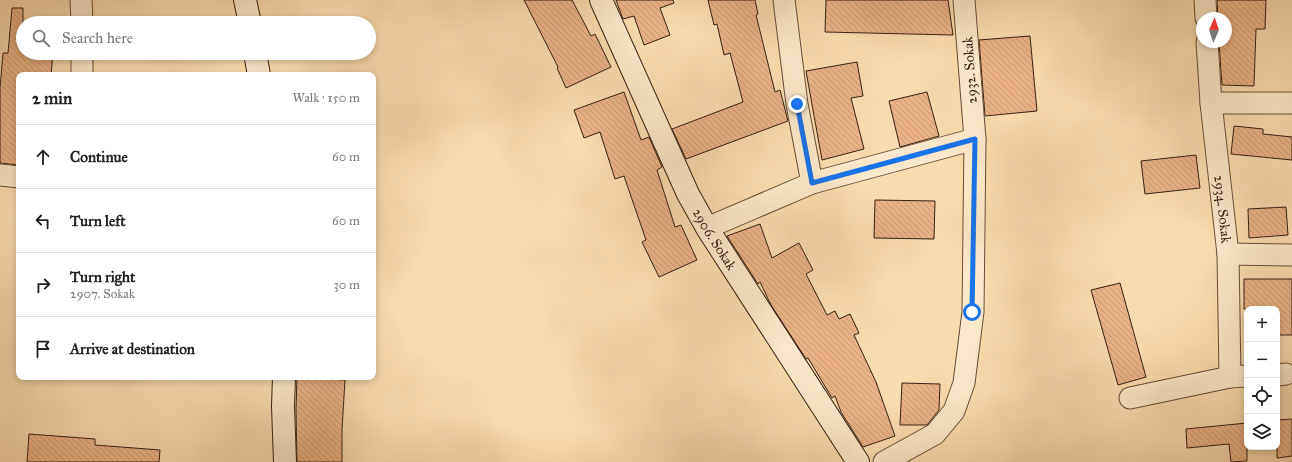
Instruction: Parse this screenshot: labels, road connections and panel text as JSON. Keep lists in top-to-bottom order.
{
  "streets": {
    "street": ["2932. Sokak", "2934. Sokak", "2906. Sokak"]
  },
  "north": "top",
  "page": {
    "search": "Search here",
    "heading": ["2 min", "Walk · 150 m"],
    "list": [
      ["Continue", "60 m"],
      ["Turn left", "60 m"],
      ["Turn right", "2907. Sokak", "30 m"],
      "Arrive at destination"
    ],
    "map_buttons": ["+", "−"]
  }
}
